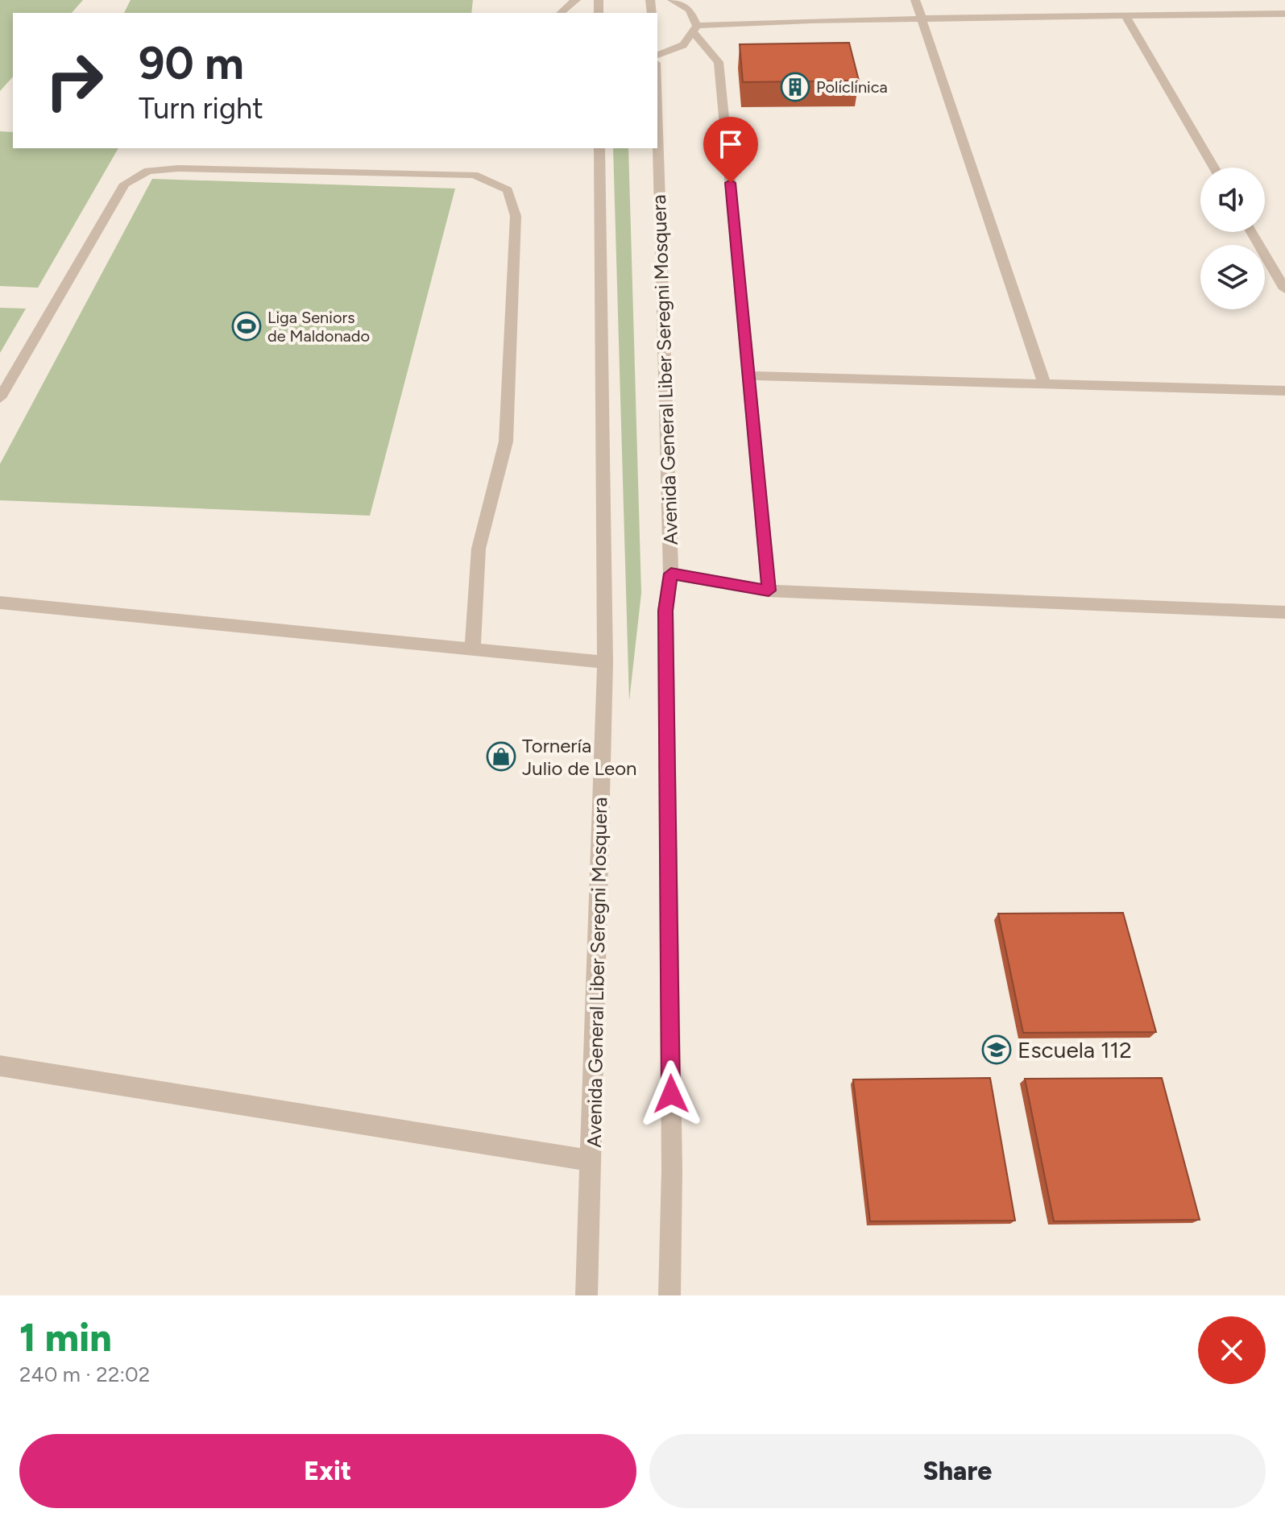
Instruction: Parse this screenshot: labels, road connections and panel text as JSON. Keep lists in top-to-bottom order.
{
  "streets": {
    "street": ["Avenida General Liber Seregni Mosquera"]
  },
  "places": {
    "building": ["Policlinica"],
    "sports": ["Liga Seniors de Maldonado"],
    "shop": ["Tornería Julio de Leon"],
    "school or university": ["Escuela 112"]
  },
  "page": {
    "turn": ["90 m", "Turn right"],
    "heading": ["1 min", "240 m · 22:02"],
    "buttons": ["Exit", "Share"]
  }
}
